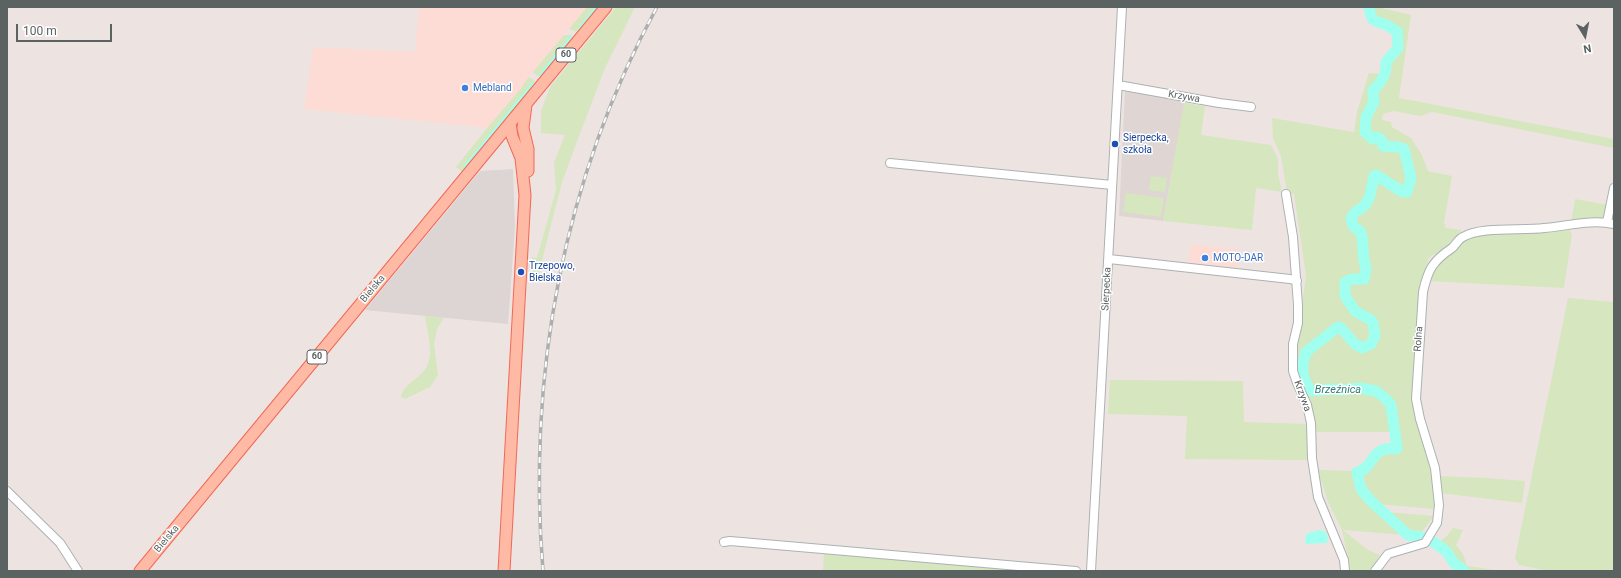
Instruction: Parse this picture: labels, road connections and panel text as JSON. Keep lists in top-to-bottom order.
{
  "streets": {
    "main road": ["60", "Bielska"],
    "street": ["Krzywa", "Sierpecka", "Rolna"]
  },
  "crossings": [
    ["Krzywa", "Sierpecka"]
  ],
  "water": ["Brzeźnica"],
  "places": [
    "Mebland",
    "Sierpecka, szkoła",
    "MOTO-DAR",
    "Trzepowo, Bielska"
  ],
  "scale_bar": "100 m",
  "north": "bottom"
}
